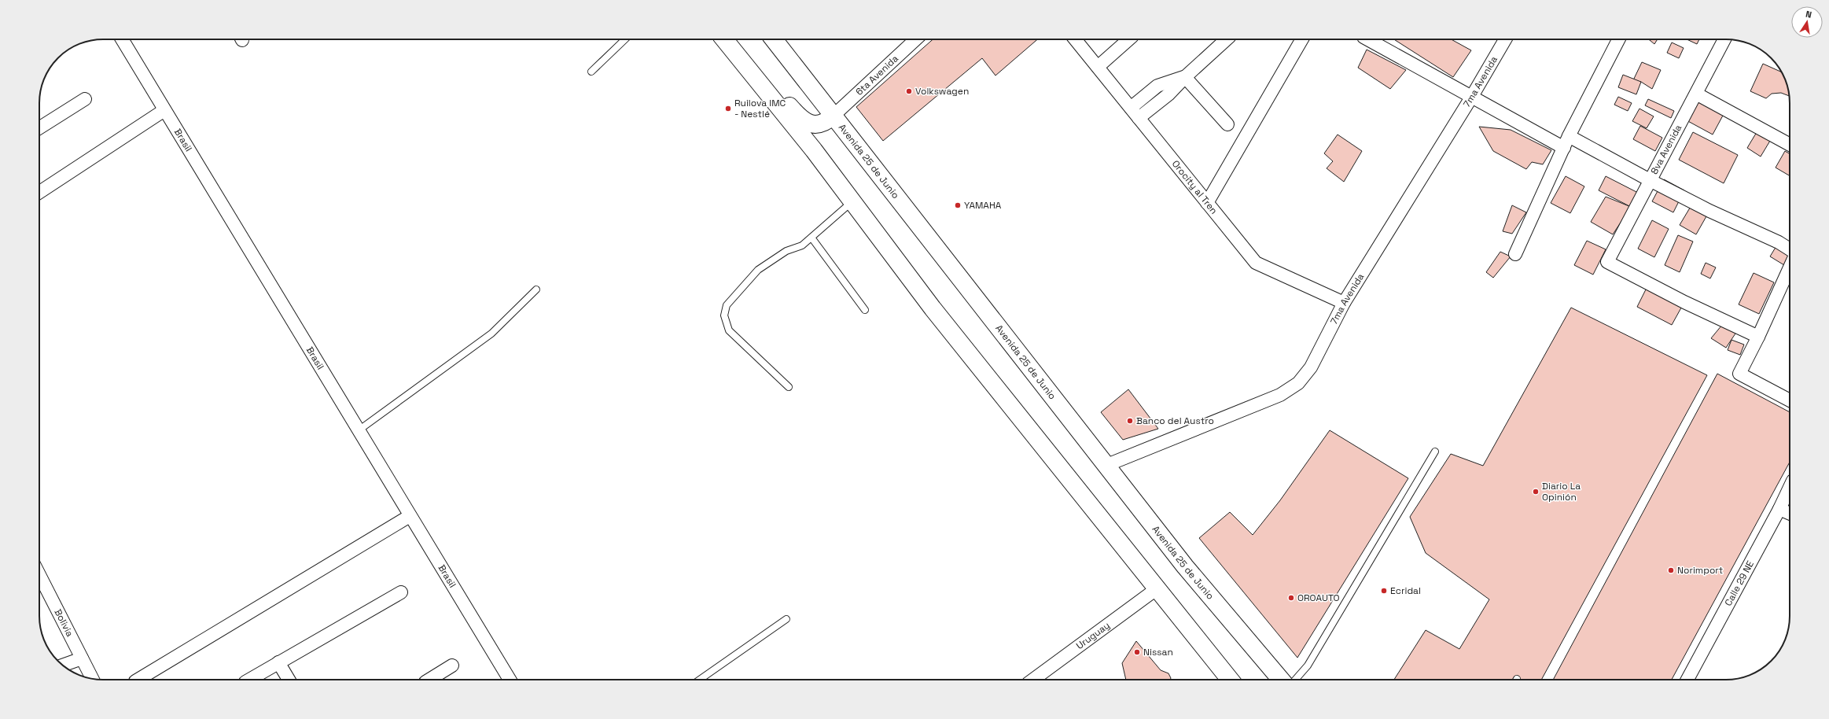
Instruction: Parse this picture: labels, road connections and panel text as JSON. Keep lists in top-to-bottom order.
{
  "streets": {
    "main road": ["Avenida 25 de Junio"],
    "street": [
      "6ta Avenida",
      "7ma Avenida",
      "Brasil",
      "8va Avenida",
      "Orocity al Tren",
      "Calle 29 NE",
      "Bolivia",
      "Uruguay"
    ]
  },
  "crossings": [
    ["6ta Avenida", "Avenida 25 de Junio"],
    ["7ma Avenida", "Avenida 25 de Junio"],
    ["7ma Avenida", "Orocity al Tren"]
  ],
  "places": [
    "Volkswagen",
    "Ruilova IMC - Nestlé",
    "YAMAHA",
    "Banco del Austro",
    "Diario La Opinión",
    "Norimport",
    "Ecridal",
    "OROAUTO",
    "Nissan"
  ],
  "north": "top"
}
